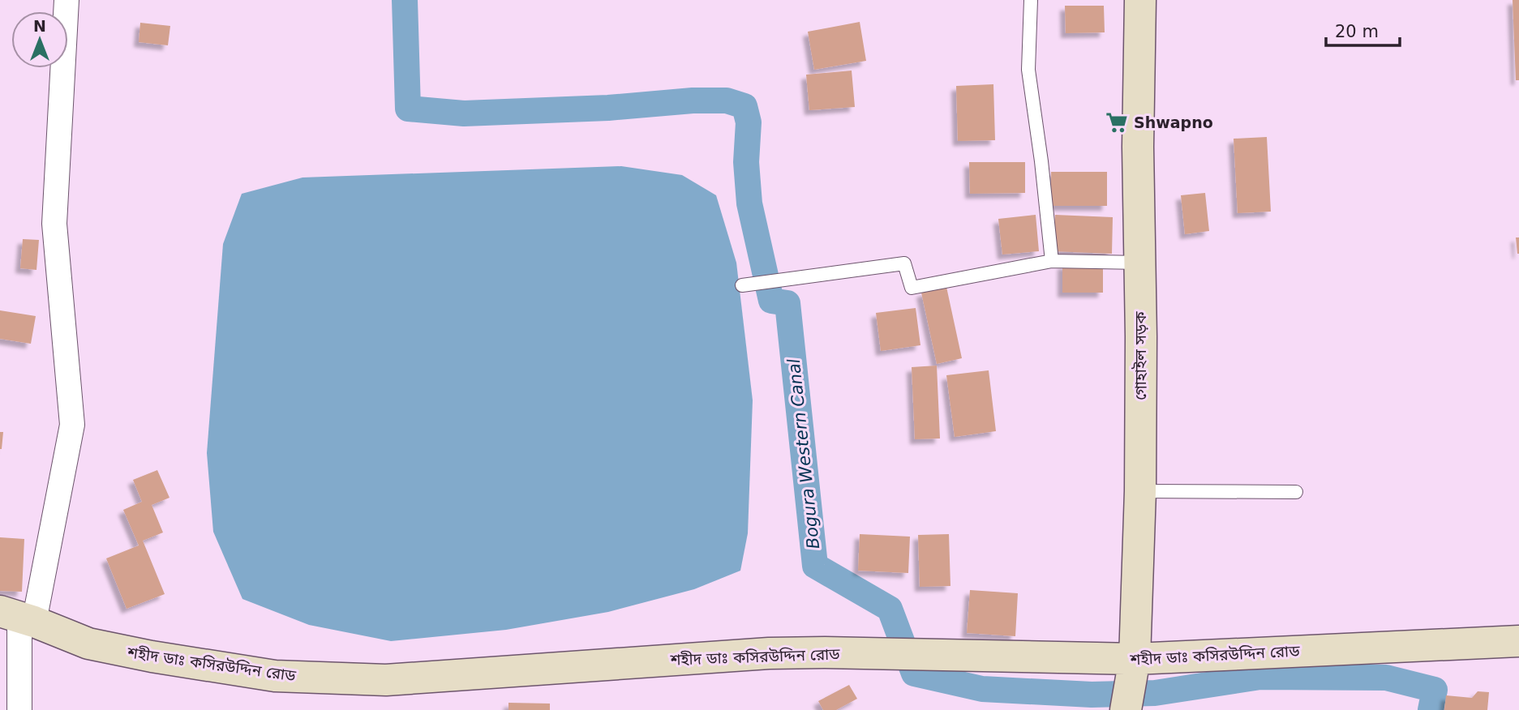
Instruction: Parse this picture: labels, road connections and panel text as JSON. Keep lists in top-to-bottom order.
{
  "streets": {
    "street": ["গোহাইল সড়ক", "শহীদ ডাঃ কসিরউদ্দিন রোড"]
  },
  "crossings": [
    ["গোহাইল সড়ক", "শহীদ ডাঃ কসিরউদ্দিন রোড"]
  ],
  "water": ["Bogura Western Canal"],
  "places": {
    "supermarket": ["Shwapno"]
  },
  "scale_bar": "20 m",
  "north": "top"
}
